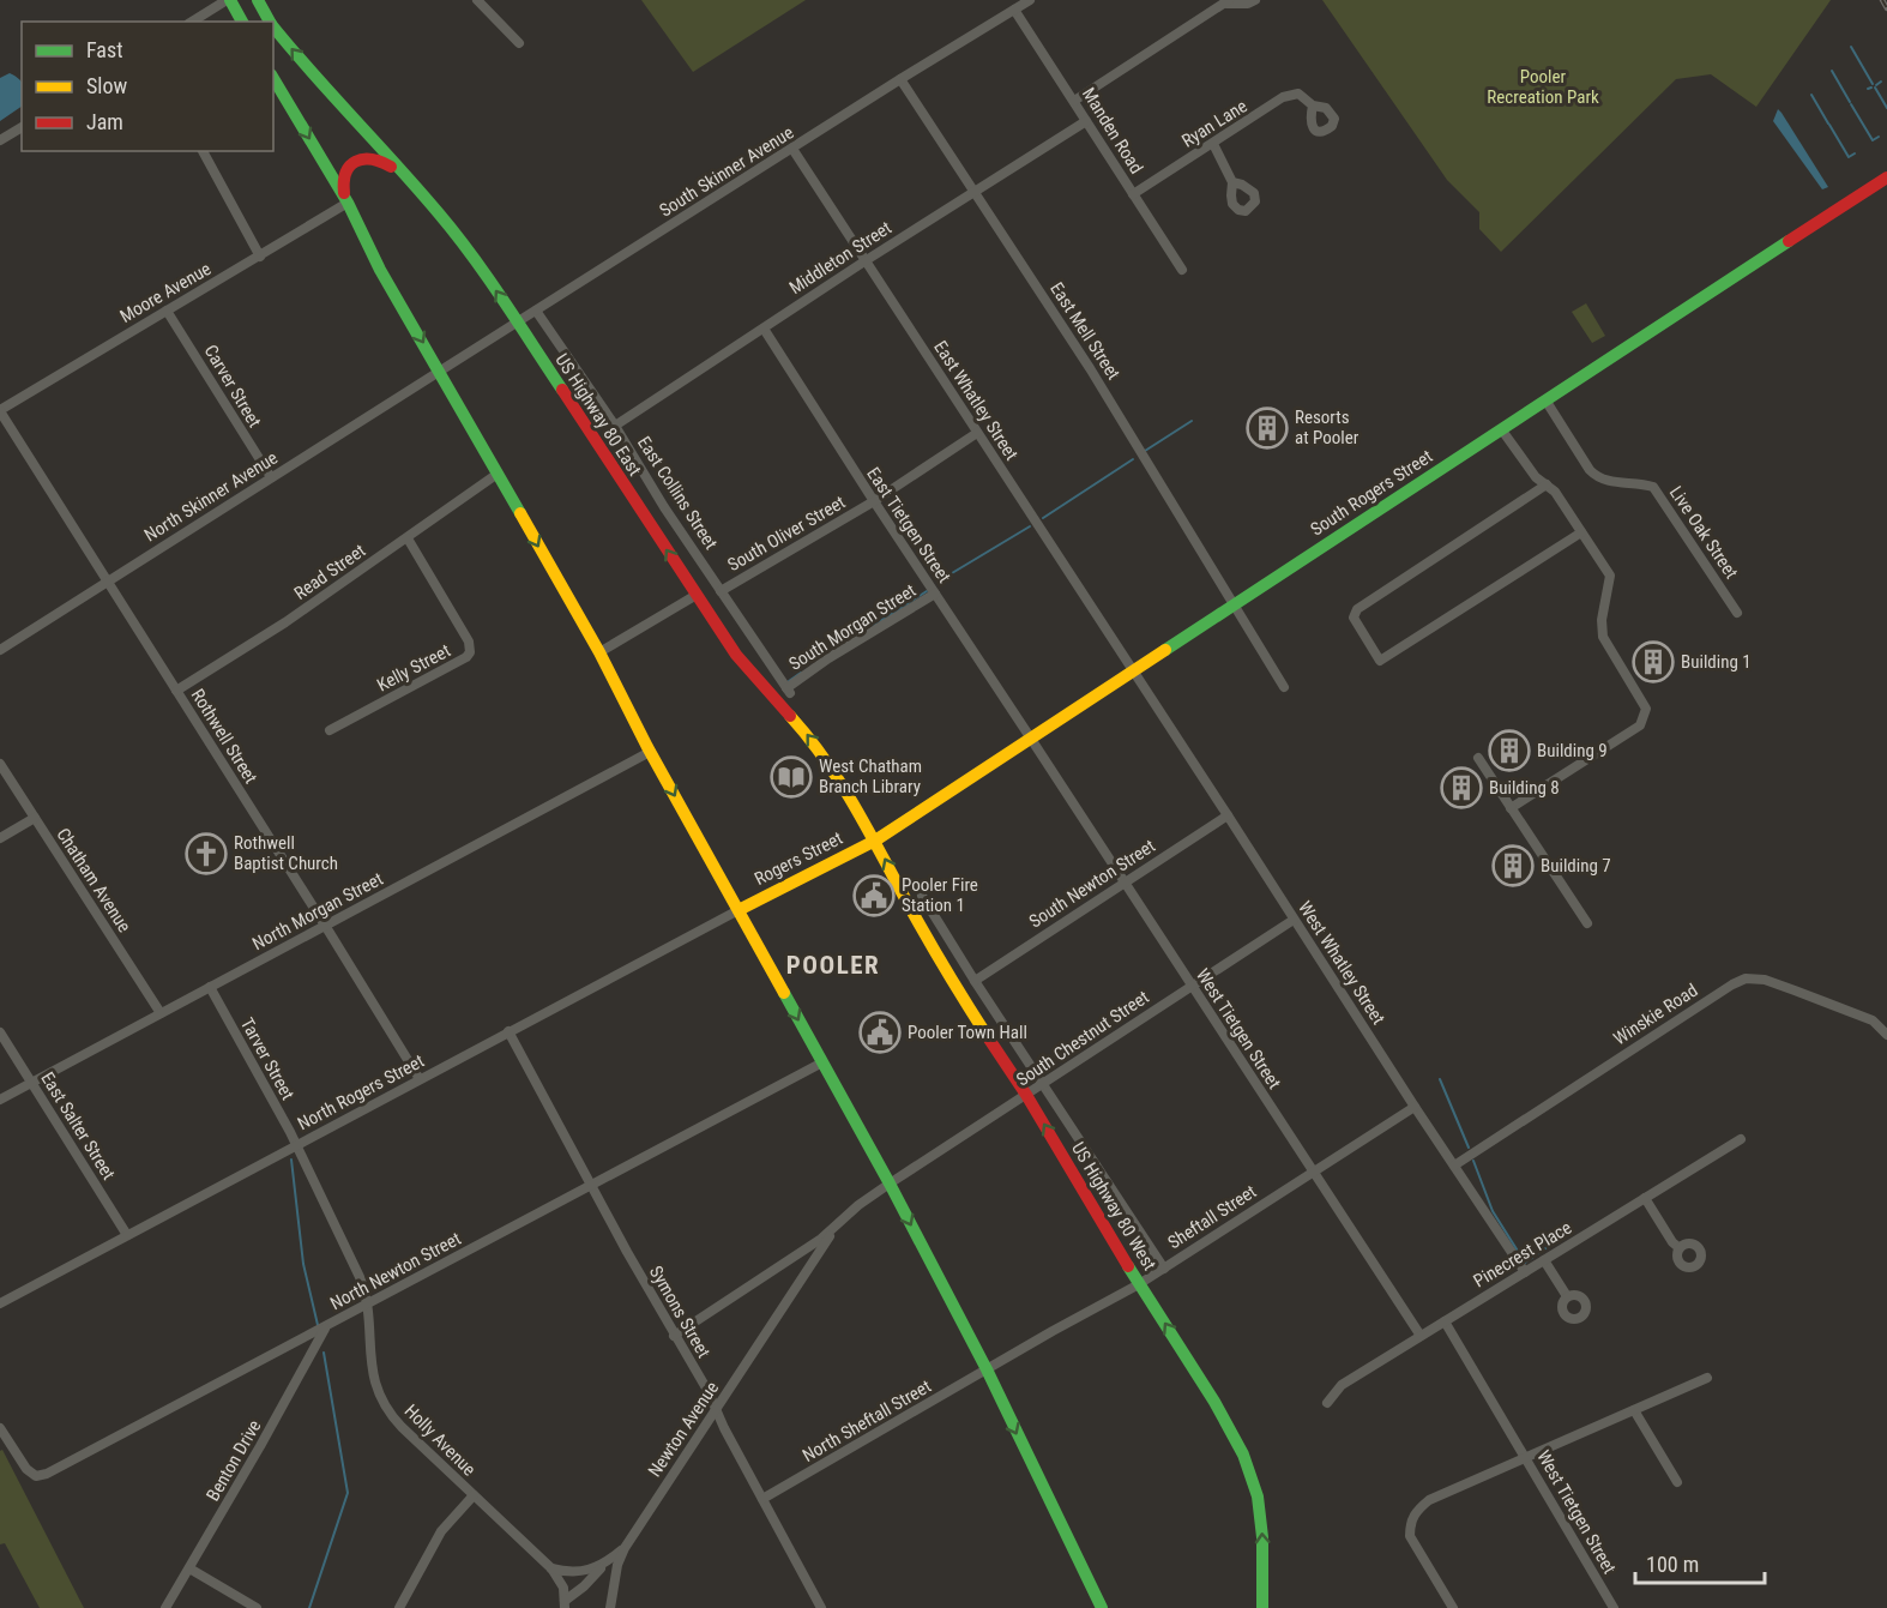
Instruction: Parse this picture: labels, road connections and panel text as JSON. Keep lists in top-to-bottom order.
{
  "streets": {
    "main road": [
      "US Highway 80 East",
      "South Rogers Street",
      "Rogers Street",
      "US Highway 80 West"
    ],
    "street": [
      "Ryan Lane",
      "Manden Road",
      "South Skinner Avenue",
      "Middleton Street",
      "Moore Avenue",
      "East Mell Street",
      "Carver Street",
      "East Whatley Street",
      "East Collins Street",
      "North Skinner Avenue",
      "East Tietgen Street",
      "Live Oak Street",
      "South Oliver Street",
      "Read Street",
      "South Morgan Street",
      "Kelly Street",
      "Rothwell Street",
      "Chatham Avenue",
      "South Newton Street",
      "North Morgan Street",
      "West Whatley Street",
      "Winskie Road",
      "West Tietgen Street",
      "South Chestnut Street",
      "Tarver Street",
      "North Rogers Street",
      "East Salter Street",
      "Sheftall Street",
      "Pinecrest Place",
      "North Newton Street",
      "Symons Street",
      "North Sheftall Street",
      "Newton Avenue",
      "Holly Avenue",
      "Benton Drive"
    ]
  },
  "crossings": [
    ["Ryan Lane", "Manden Road"],
    ["Manden Road", "South Skinner Avenue"],
    ["Manden Road", "Middleton Street"],
    ["South Skinner Avenue", "East Mell Street"],
    ["South Skinner Avenue", "East Whatley Street"],
    ["South Skinner Avenue", "US Highway 80 East"],
    ["South Skinner Avenue", "East Collins Street"],
    ["South Skinner Avenue", "North Skinner Avenue"],
    ["Middleton Street", "East Mell Street"],
    ["Middleton Street", "East Whatley Street"],
    ["Middleton Street", "East Collins Street"],
    ["Middleton Street", "East Tietgen Street"],
    ["Moore Avenue", "Carver Street"],
    ["Moore Avenue", "Rothwell Street"],
    ["East Mell Street", "South Rogers Street"],
    ["Carver Street", "North Skinner Avenue"],
    ["East Whatley Street", "South Rogers Street"],
    ["East Whatley Street", "South Oliver Street"],
    ["East Whatley Street", "West Whatley Street"],
    ["US Highway 80 East", "South Rogers Street"],
    ["US Highway 80 East", "Rogers Street"],
    ["US Highway 80 East", "US Highway 80 West"],
    ["East Collins Street", "South Oliver Street"],
    ["East Collins Street", "South Morgan Street"],
    ["South Rogers Street", "East Tietgen Street"],
    ["South Rogers Street", "Live Oak Street"],
    ["South Rogers Street", "Rogers Street"],
    ["South Rogers Street", "West Whatley Street"],
    ["South Rogers Street", "West Tietgen Street"],
    ["South Rogers Street", "US Highway 80 West"],
    ["North Skinner Avenue", "Rothwell Street"],
    ["East Tietgen Street", "South Oliver Street"],
    ["East Tietgen Street", "South Morgan Street"],
    ["East Tietgen Street", "West Tietgen Street"],
    ["Read Street", "Kelly Street"],
    ["Read Street", "Rothwell Street"],
    ["Rothwell Street", "North Morgan Street"],
    ["Rothwell Street", "North Rogers Street"],
    ["Rogers Street", "North Rogers Street"],
    ["Rogers Street", "US Highway 80 West"],
    ["Chatham Avenue", "North Morgan Street"],
    ["South Newton Street", "West Whatley Street"],
    ["South Newton Street", "West Tietgen Street"],
    ["North Morgan Street", "Tarver Street"],
    ["North Morgan Street", "East Salter Street"],
    ["West Whatley Street", "Winskie Road"],
    ["West Whatley Street", "South Chestnut Street"],
    ["West Whatley Street", "Sheftall Street"],
    ["West Whatley Street", "Pinecrest Place"],
    ["West Tietgen Street", "South Chestnut Street"],
    ["West Tietgen Street", "Sheftall Street"],
    ["West Tietgen Street", "Pinecrest Place"],
    ["South Chestnut Street", "US Highway 80 West"],
    ["South Chestnut Street", "Newton Avenue"],
    ["Tarver Street", "North Rogers Street"],
    ["Tarver Street", "Holly Avenue"],
    ["North Rogers Street", "East Salter Street"],
    ["North Rogers Street", "Symons Street"],
    ["North Rogers Street", "Holly Avenue"],
    ["US Highway 80 West", "Sheftall Street"],
    ["Sheftall Street", "North Sheftall Street"],
    ["North Newton Street", "Symons Street"],
    ["North Newton Street", "Holly Avenue"],
    ["North Newton Street", "Benton Drive"],
    ["Symons Street", "North Sheftall Street"],
    ["Symons Street", "Newton Avenue"],
    ["Newton Avenue", "Holly Avenue"]
  ],
  "one_way": ["US Highway 80 West"],
  "districts": ["POOLER"],
  "parks": ["Pooler Recreation Park"],
  "places": {
    "building": [
      "Resorts at Pooler",
      "Building 1",
      "Building 9",
      "Building 8",
      "Building 7"
    ],
    "library": ["West Chatham Branch Library"],
    "church": ["Rothwell Baptist Church"],
    "public building": ["Pooler Fire Station 1", "Pooler Town Hall"]
  },
  "legend": ["Fast", "Slow", "Jam"],
  "scale_bar": "100 m"
}
